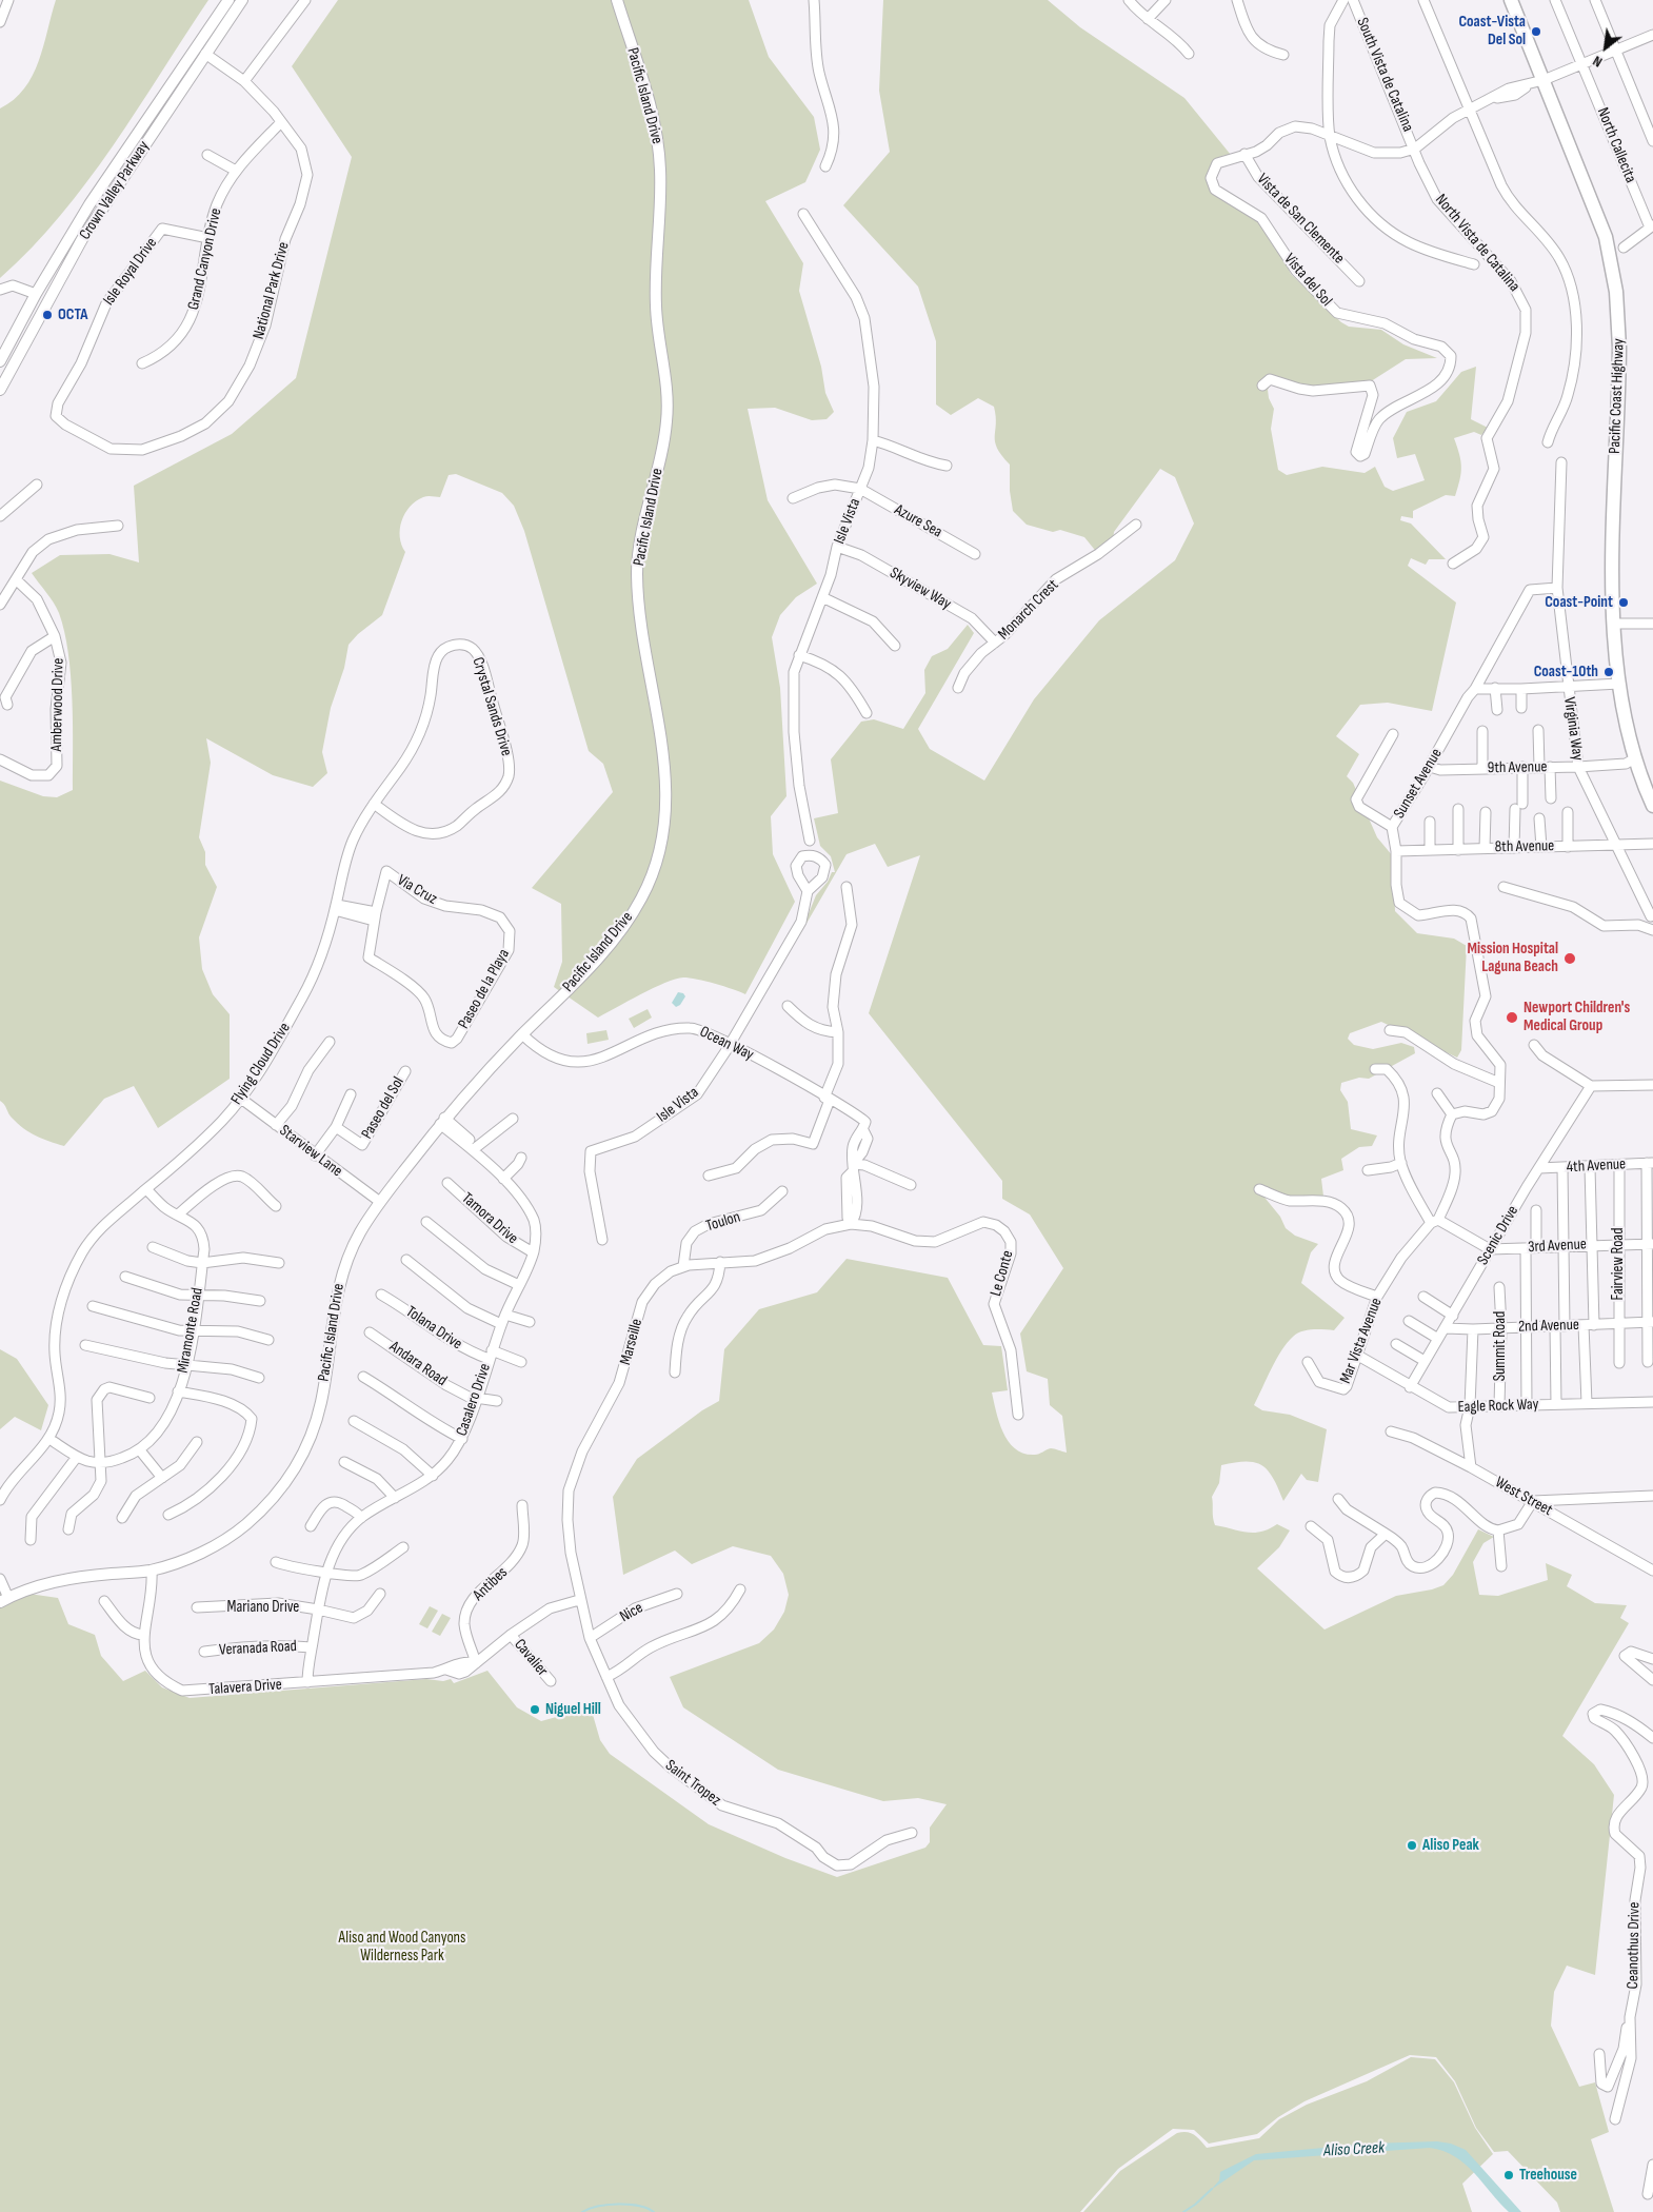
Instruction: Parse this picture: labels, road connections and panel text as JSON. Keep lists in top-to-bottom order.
{
  "streets": {
    "highway": ["Pacific Coast Highway"],
    "main road": ["Pacific Island Drive", "Crown Valley Parkway"],
    "street": [
      "South Vista de Catalina",
      "North Callecita",
      "Vista de San Clemente",
      "North Vista de Catalina",
      "Grand Canyon Drive",
      "Isle Royal Drive",
      "Vista del Sol",
      "National Park Drive",
      "Isle Vista",
      "Azure Sea",
      "Skyview Way",
      "Monarch Crest",
      "Amberwood Drive",
      "Crystal Sands Drive",
      "Virginia Way",
      "9th Avenue",
      "Sunset Avenue",
      "8th Avenue",
      "Via Cruz",
      "Paseo de la Playa",
      "Ocean Way",
      "Flying Cloud Drive",
      "Paseo del Sol",
      "Starview Lane",
      "4th Avenue",
      "Tamora Drive",
      "Toulon",
      "Scenic Drive",
      "3rd Avenue",
      "Fairview Road",
      "Le Conte",
      "2nd Avenue",
      "Tolana Drive",
      "Miramonte Road",
      "Mar Vista Avenue",
      "Marseille",
      "Summit Road",
      "Andara Road",
      "Casalero Drive",
      "Eagle Rock Way",
      "West Street",
      "Antibes",
      "Mariano Drive",
      "Nice",
      "Veranada Road",
      "Cavalier",
      "Talavera Drive",
      "Saint Tropez",
      "Ceanothus Drive"
    ]
  },
  "crossings": [
    ["South Vista de Catalina", "North Vista de Catalina"],
    ["South Vista de Catalina", "Vista del Sol"],
    ["Pacific Island Drive", "Ocean Way"],
    ["Pacific Island Drive", "Starview Lane"],
    ["Pacific Island Drive", "Casalero Drive"],
    ["Pacific Island Drive", "Talavera Drive"],
    ["North Callecita", "Vista del Sol"],
    ["Crown Valley Parkway", "National Park Drive"],
    ["Vista de San Clemente", "Vista del Sol"],
    ["North Vista de Catalina", "Vista del Sol"],
    ["Grand Canyon Drive", "Isle Royal Drive"],
    ["Grand Canyon Drive", "National Park Drive"],
    ["Isle Royal Drive", "National Park Drive"],
    ["Vista del Sol", "Pacific Coast Highway"],
    ["Pacific Coast Highway", "9th Avenue"],
    ["Isle Vista", "Azure Sea"],
    ["Isle Vista", "Skyview Way"],
    ["Isle Vista", "Ocean Way"],
    ["Skyview Way", "Monarch Crest"],
    ["Crystal Sands Drive", "Flying Cloud Drive"],
    ["Virginia Way", "9th Avenue"],
    ["Virginia Way", "Sunset Avenue"],
    ["Virginia Way", "8th Avenue"],
    ["9th Avenue", "Sunset Avenue"],
    ["Sunset Avenue", "8th Avenue"],
    ["Via Cruz", "Paseo de la Playa"],
    ["Flying Cloud Drive", "Starview Lane"],
    ["Flying Cloud Drive", "Miramonte Road"],
    ["4th Avenue", "Scenic Drive"],
    ["4th Avenue", "Fairview Road"],
    ["Tamora Drive", "Casalero Drive"],
    ["Toulon", "Marseille"],
    ["Scenic Drive", "3rd Avenue"],
    ["Scenic Drive", "2nd Avenue"],
    ["Scenic Drive", "Eagle Rock Way"],
    ["3rd Avenue", "Fairview Road"],
    ["Fairview Road", "2nd Avenue"],
    ["Le Conte", "Marseille"],
    ["2nd Avenue", "Summit Road"],
    ["Tolana Drive", "Casalero Drive"],
    ["Mar Vista Avenue", "Eagle Rock Way"],
    ["Marseille", "Talavera Drive"],
    ["Marseille", "Saint Tropez"],
    ["Summit Road", "Eagle Rock Way"],
    ["Andara Road", "Casalero Drive"],
    ["Casalero Drive", "Mariano Drive"],
    ["Casalero Drive", "Veranada Road"],
    ["Casalero Drive", "Talavera Drive"],
    ["Antibes", "Talavera Drive"],
    ["Nice", "Saint Tropez"],
    ["Cavalier", "Talavera Drive"],
    ["Talavera Drive", "Saint Tropez"]
  ],
  "water": ["Aliso Creek"],
  "parks": ["Aliso and Wood Canyons Wilderness Park"],
  "places": [
    "Coast-Vista Del Sol",
    "OCTA",
    "Coast-Point",
    "Coast-10th",
    "Mission Hospital Laguna Beach",
    "Newport Children's Medical Group",
    "Niguel Hill",
    "Aliso Peak",
    "Treehouse"
  ],
  "north": "bottom left"
}
